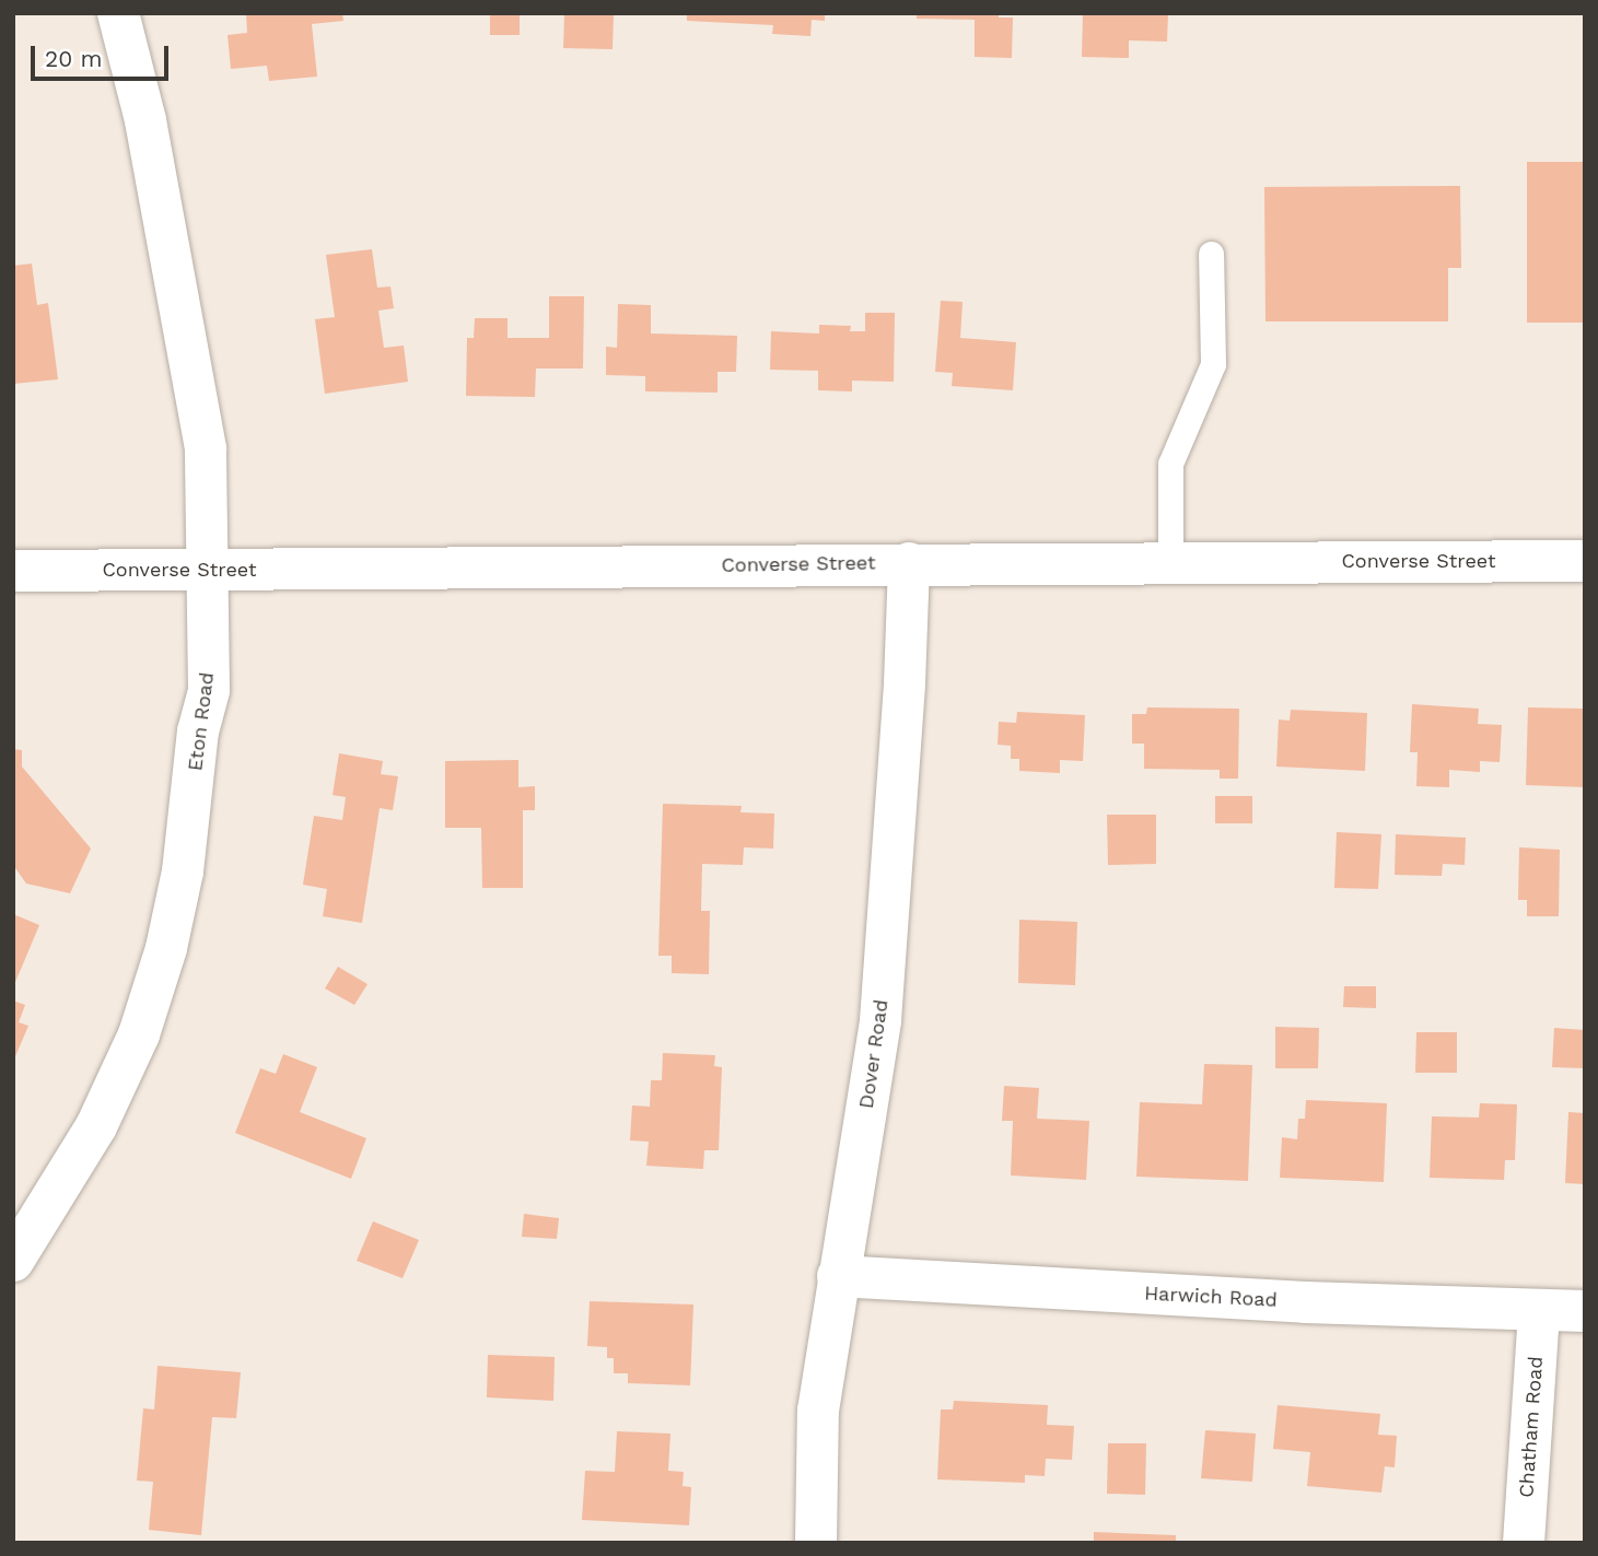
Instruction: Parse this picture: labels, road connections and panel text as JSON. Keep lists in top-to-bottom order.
{
  "streets": {
    "street": [
      "Converse Street",
      "Eton Road",
      "Dover Road",
      "Harwich Road",
      "Chatham Road"
    ]
  },
  "crossings": [
    ["Converse Street", "Eton Road"],
    ["Converse Street", "Dover Road"],
    ["Dover Road", "Harwich Road"],
    ["Harwich Road", "Chatham Road"]
  ],
  "scale_bar": "20 m"
}
